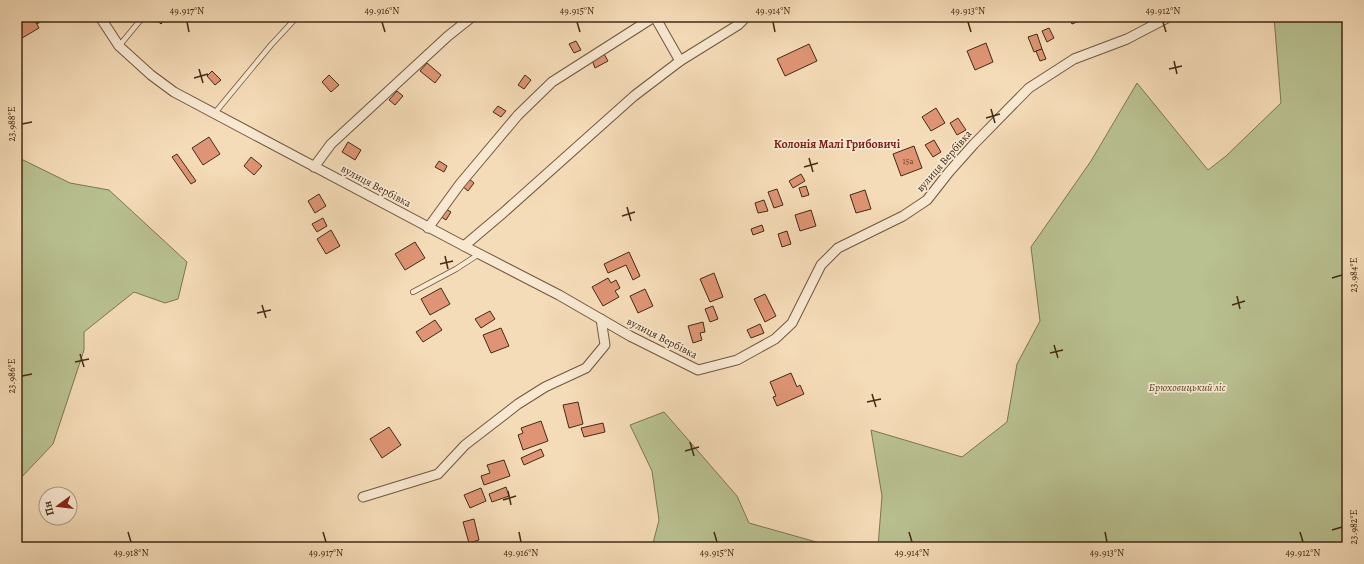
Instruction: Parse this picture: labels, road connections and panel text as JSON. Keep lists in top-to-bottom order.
{
  "streets": {
    "street": ["вулиця Вербівка"]
  },
  "districts": ["Колонія Малі Грибовичі"],
  "parks": ["Брюховицький ліс"],
  "house_numbers": ["15а"],
  "north": "left",
  "coordinates": [
    "49.917°N",
    "49.916°N",
    "49.915°N",
    "49.914°N",
    "49.913°N",
    "49.912°N",
    "23.988°E",
    "23.984°E",
    "23.986°E",
    "23.982°E",
    "49.918°N"
  ]
}
